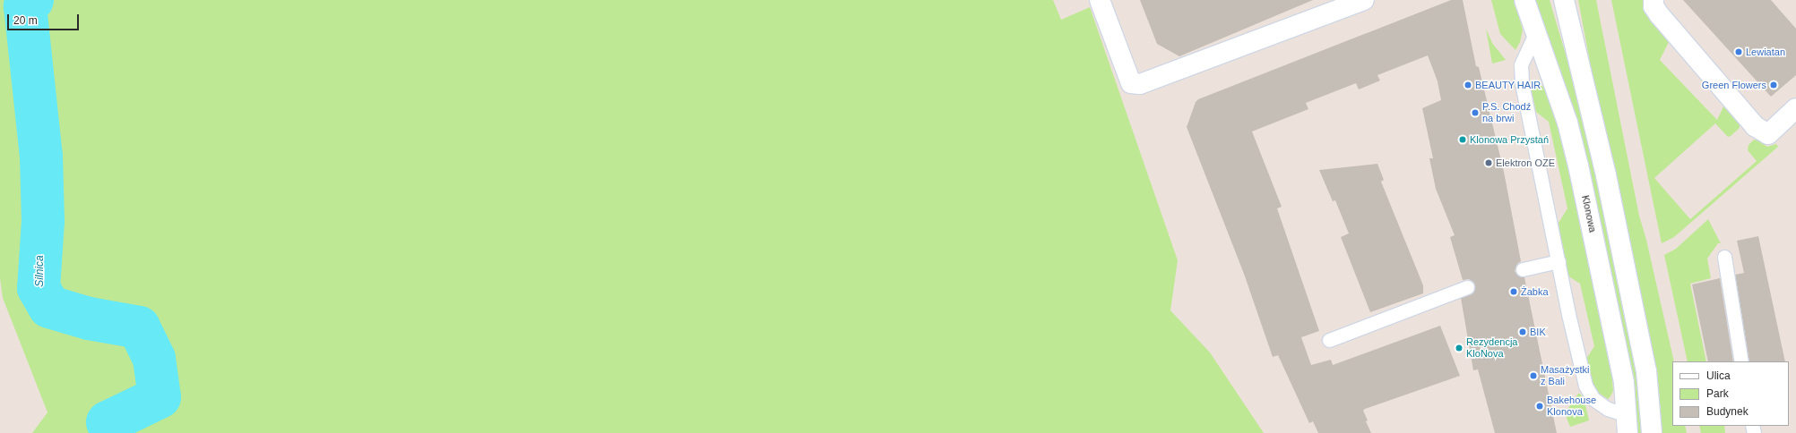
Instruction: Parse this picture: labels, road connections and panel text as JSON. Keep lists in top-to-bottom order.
{
  "streets": {
    "street": ["Klonowa"]
  },
  "water": ["Silnica"],
  "places": [
    "Lewiatan",
    "BEAUTY HAIR",
    "Green Flowers",
    "P.S. Chodź na brwi",
    "Klonowa Przystań",
    "Elektron OZE",
    "Żabka",
    "BIK",
    "Rezydencja KloNova",
    "Masażystki z Bali",
    "Bakehouse Klonova"
  ],
  "legend": ["Ulica", "Park", "Budynek"],
  "scale_bar": "20 m"
}
